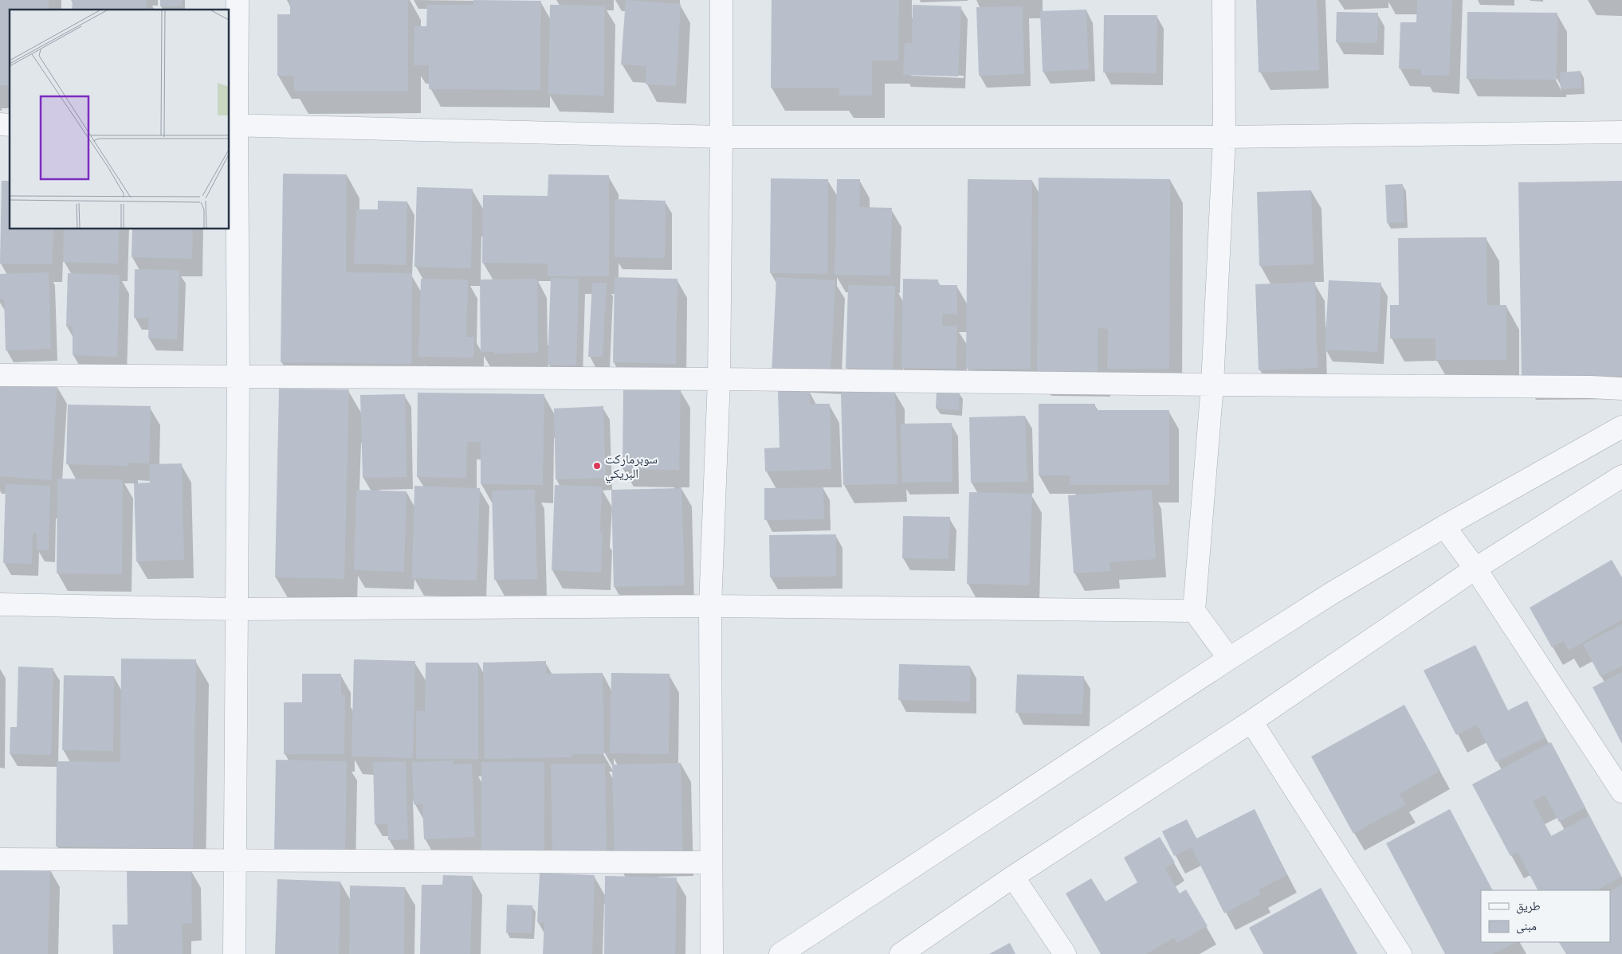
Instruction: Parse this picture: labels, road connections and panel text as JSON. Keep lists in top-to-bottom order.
{
  "places": ["سوبرماركت البريكي"],
  "legend": ["طريق", "مبنى"]
}
